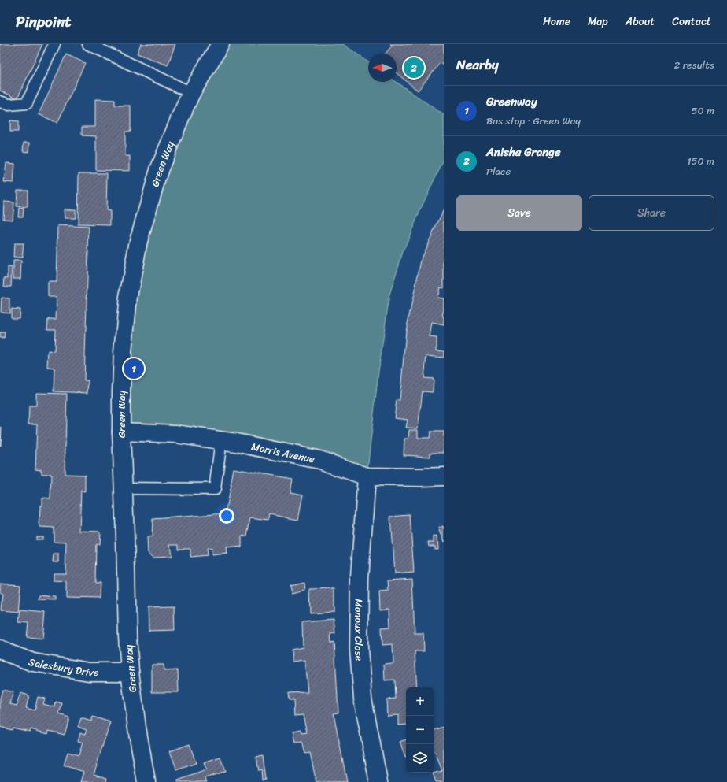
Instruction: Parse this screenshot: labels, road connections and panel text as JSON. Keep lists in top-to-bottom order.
{
  "streets": {
    "street": [
      "Green Way",
      "Morris Avenue",
      "Monoux Close",
      "Salesbury Drive"
    ]
  },
  "crossings": [
    ["Green Way", "Morris Avenue"],
    ["Green Way", "Salesbury Drive"],
    ["Morris Avenue", "Monoux Close"]
  ],
  "north": "left",
  "page": {
    "header": "Pinpoint",
    "nav": [
      "Home",
      "Map",
      "About",
      "Contact"
    ],
    "heading": ["Nearby", "2 results"],
    "pins": ["2", "1"],
    "list": [
      {
        "mark": "1",
        "name": "Greenway",
        "note": "Bus stop · Green Way",
        "value": "50 m"
      },
      {
        "mark": "2",
        "name": "Anisha Grange",
        "note": "Place",
        "value": "150 m"
      }
    ],
    "buttons": ["Save", "Share"],
    "map_buttons": ["+", "−"]
  }
}
